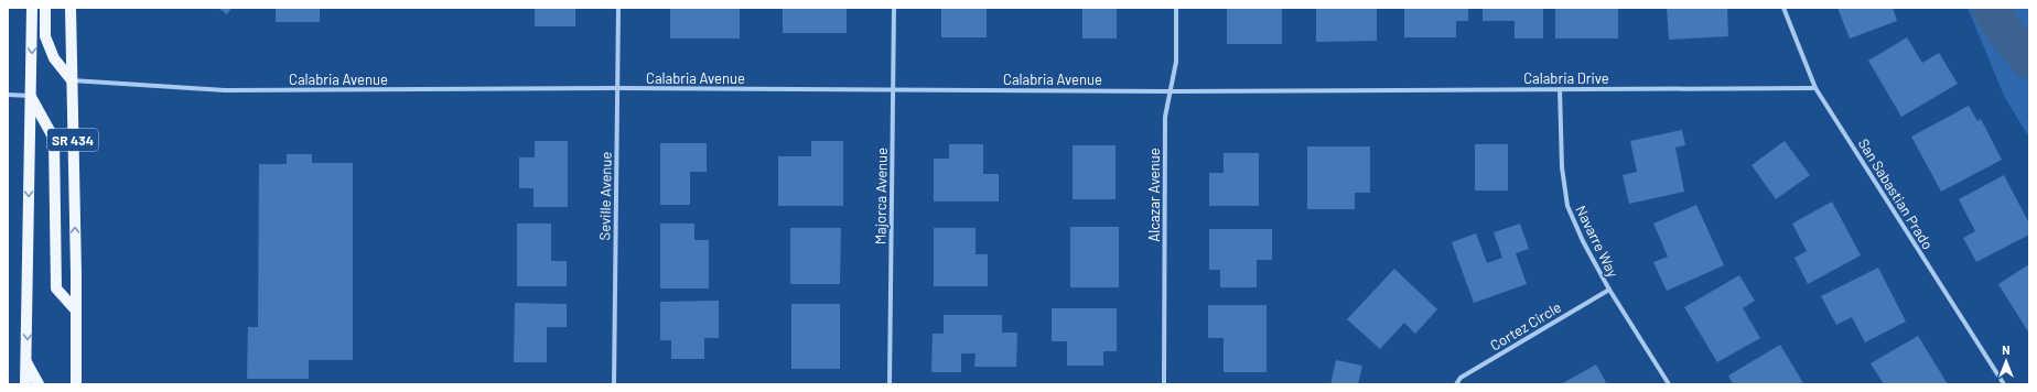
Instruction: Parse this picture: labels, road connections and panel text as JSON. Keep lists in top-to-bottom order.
{
  "streets": {
    "main road": ["SR 434"],
    "street": [
      "Calabria Avenue",
      "Calabria Drive",
      "San Sabastian Prado",
      "Alcazar Avenue",
      "Seville Avenue",
      "Majorca Avenue",
      "Navarre Way",
      "Cortez Circle"
    ]
  },
  "crossings": [
    ["Calabria Avenue", "Calabria Drive"],
    ["Calabria Avenue", "SR 434"],
    ["Calabria Avenue", "Alcazar Avenue"],
    ["Calabria Avenue", "Seville Avenue"],
    ["Calabria Avenue", "Majorca Avenue"],
    ["Calabria Drive", "San Sabastian Prado"],
    ["Calabria Drive", "Navarre Way"],
    ["Navarre Way", "Cortez Circle"]
  ],
  "north": "top"
}
